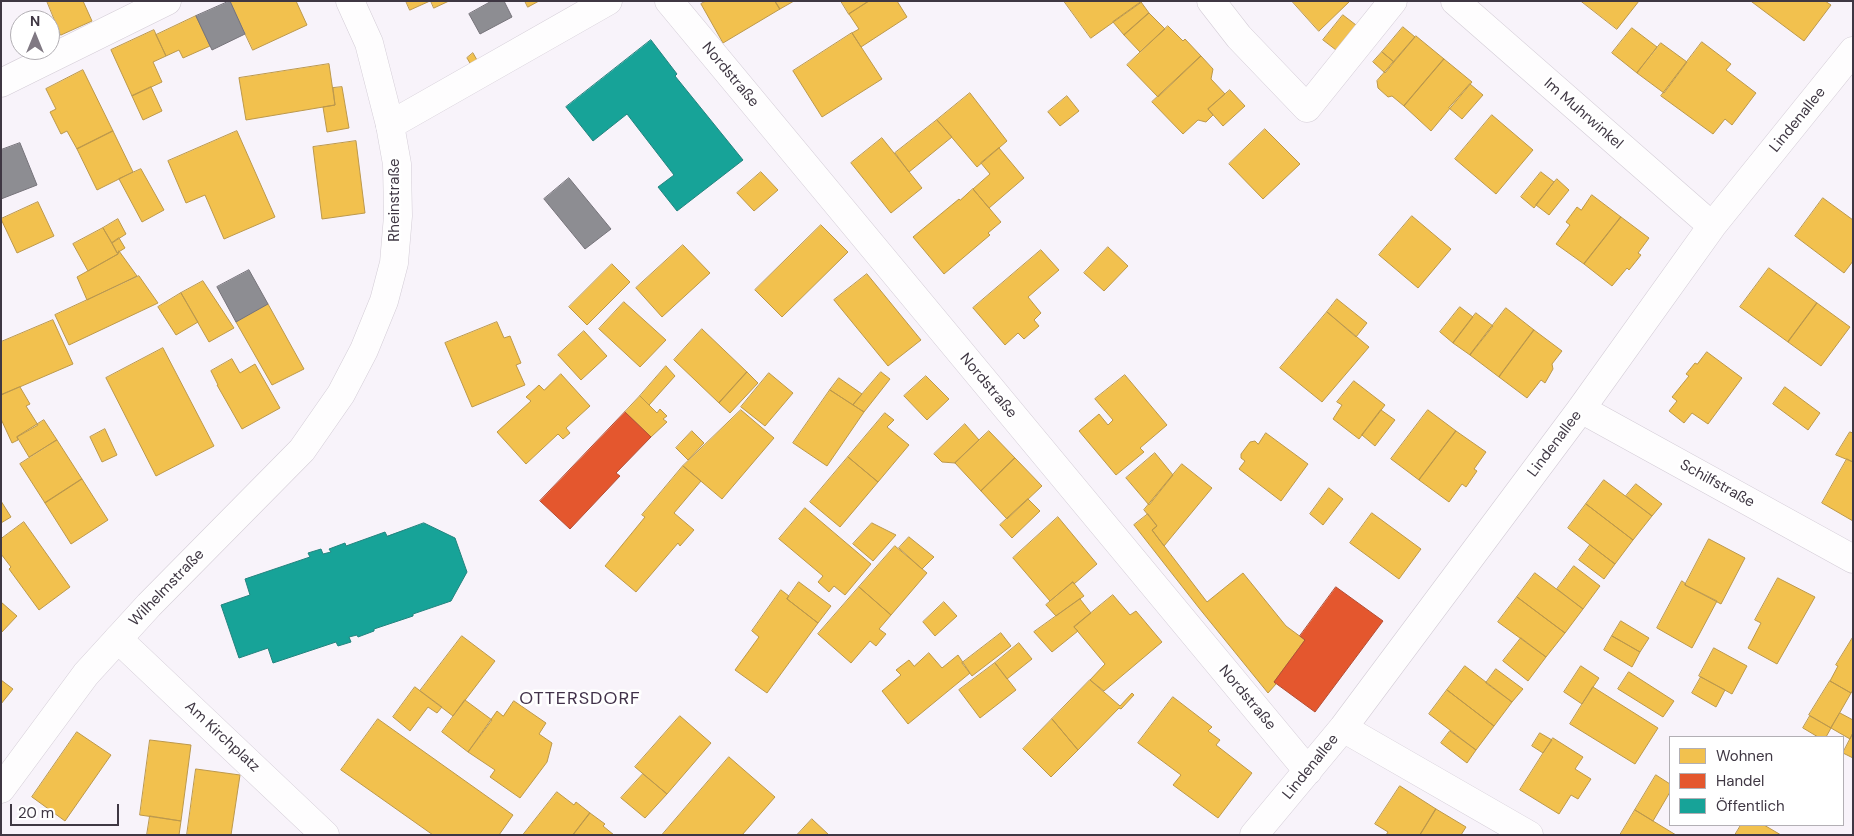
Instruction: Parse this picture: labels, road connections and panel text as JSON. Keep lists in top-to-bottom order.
{
  "streets": {
    "street": [
      "Nordstraße",
      "Im Muhrwinkel",
      "Lindenallee",
      "Rheinstraße",
      "Schilfstraße",
      "Wilhelmstraße",
      "Am Kirchplatz"
    ]
  },
  "crossings": [
    ["Nordstraße", "Lindenallee"],
    ["Im Muhrwinkel", "Lindenallee"],
    ["Lindenallee", "Schilfstraße"],
    ["Rheinstraße", "Wilhelmstraße"],
    ["Wilhelmstraße", "Am Kirchplatz"]
  ],
  "districts": ["OTTERSDORF"],
  "legend": ["Wohnen", "Handel", "Öffentlich"],
  "scale_bar": "20 m",
  "north": "top"
}
